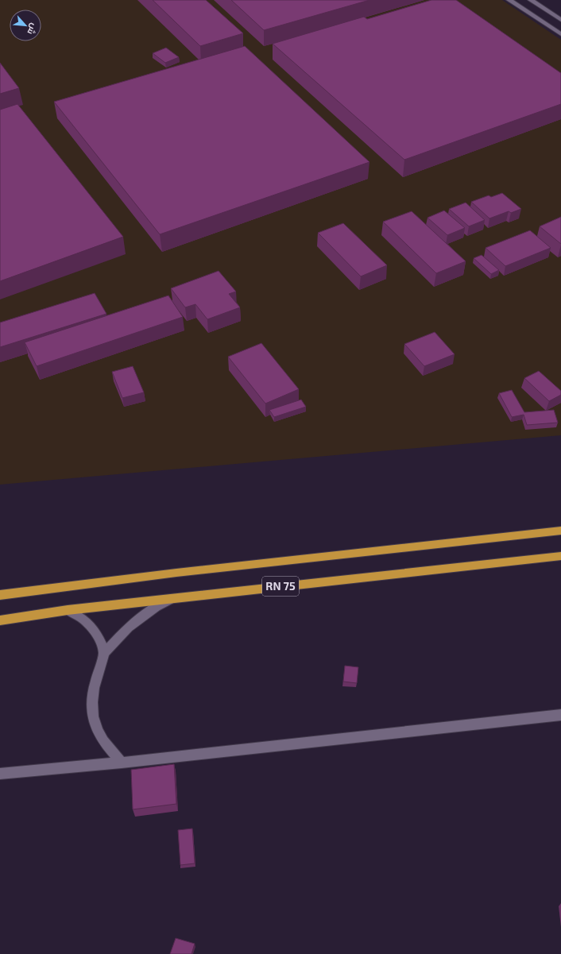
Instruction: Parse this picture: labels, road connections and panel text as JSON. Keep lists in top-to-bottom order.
{
  "streets": {
    "highway": ["RN 75"]
  },
  "north": "bottom right"
}
